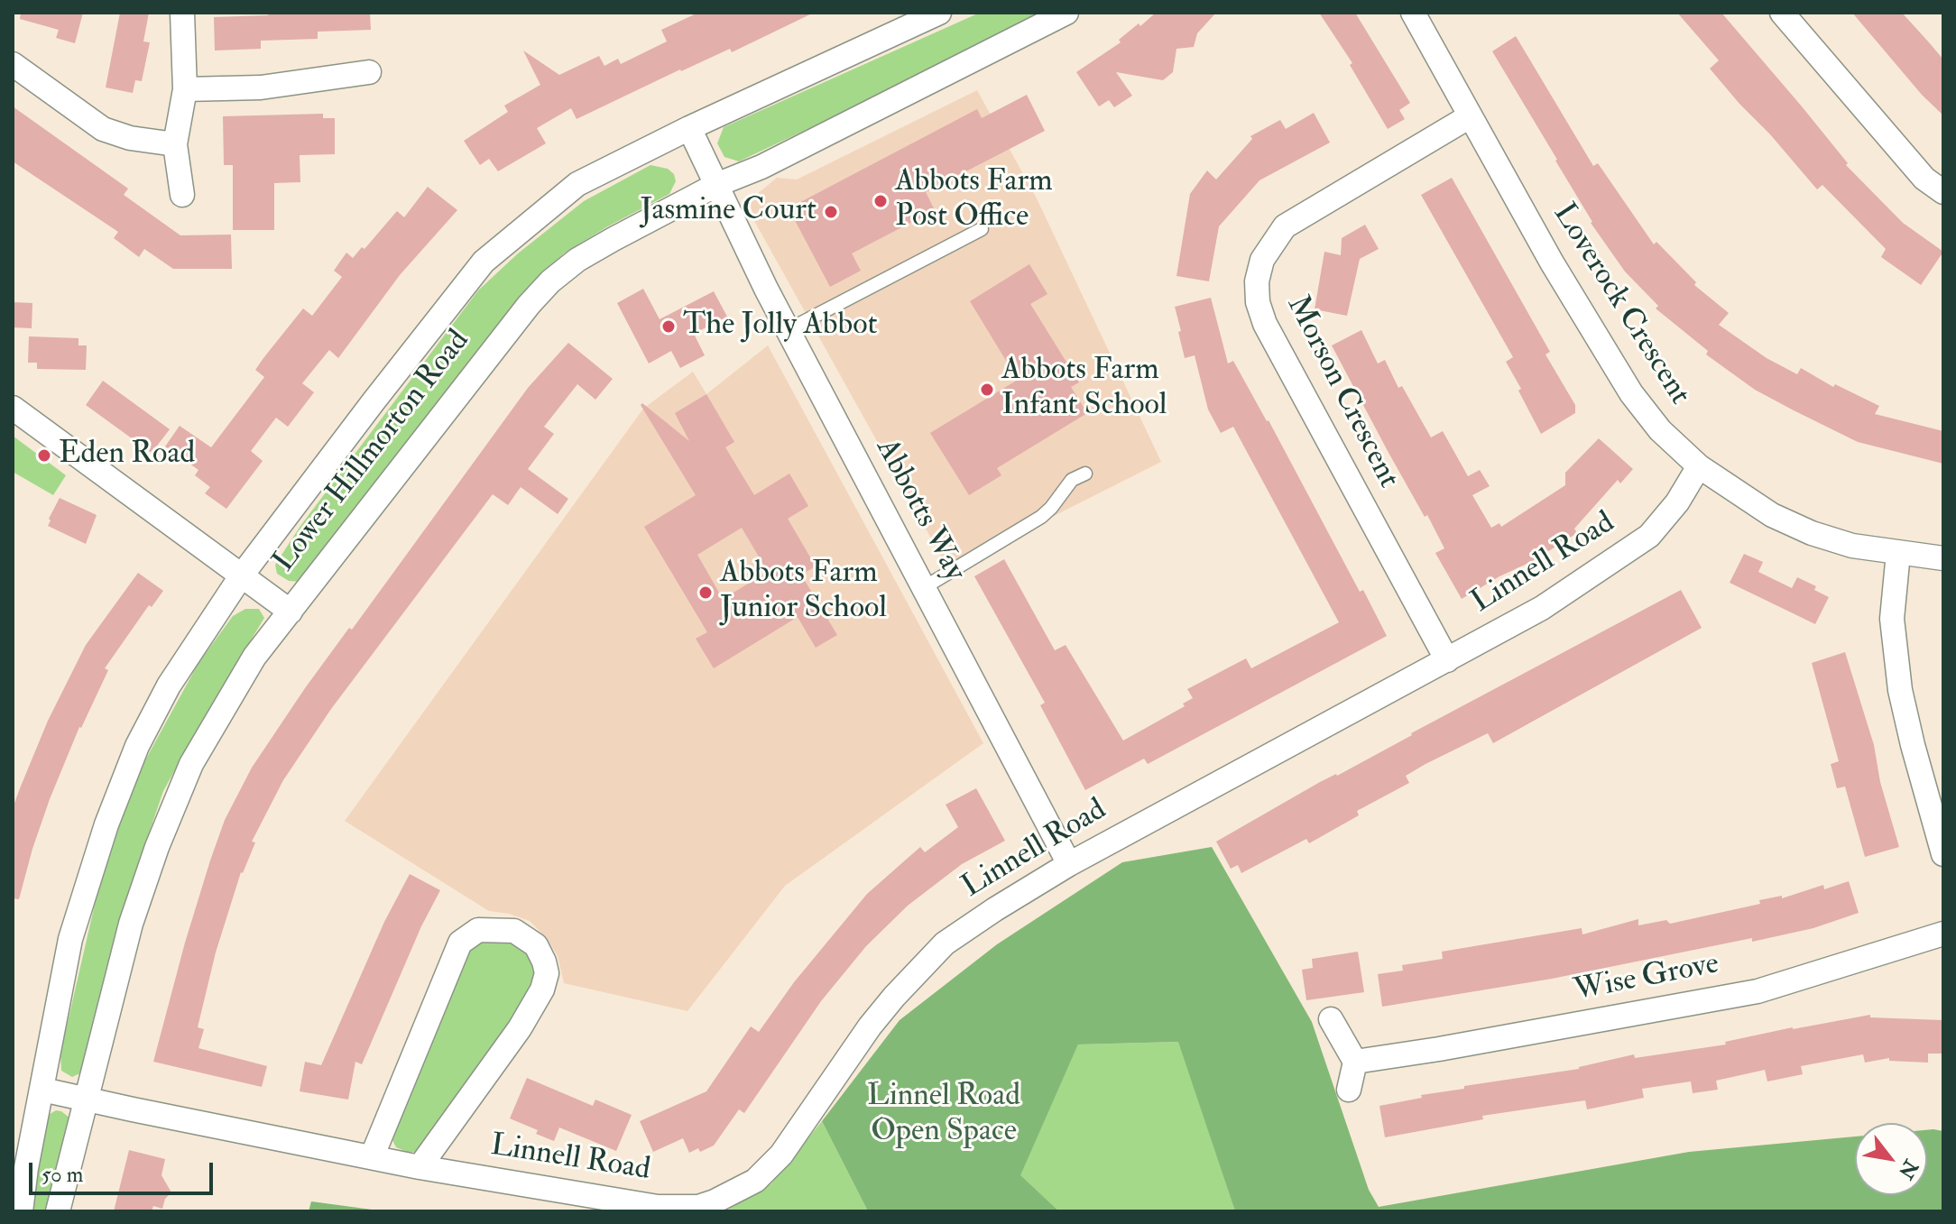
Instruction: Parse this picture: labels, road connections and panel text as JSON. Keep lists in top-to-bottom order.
{
  "streets": {
    "street": [
      "Loverock Crescent",
      "Morson Crescent",
      "Lower Hillmorton Road",
      "Abbotts Way",
      "Linnell Road",
      "Wise Grove"
    ]
  },
  "crossings": [
    ["Loverock Crescent", "Morson Crescent"],
    ["Loverock Crescent", "Linnell Road"],
    ["Morson Crescent", "Linnell Road"],
    ["Lower Hillmorton Road", "Abbotts Way"],
    ["Lower Hillmorton Road", "Linnell Road"],
    ["Abbotts Way", "Linnell Road"]
  ],
  "parks": ["Linnel Road Open Space"],
  "places": [
    "Abbots Farm Post Office",
    "Jasmine Court",
    "The Jolly Abbot",
    "Abbots Farm Infant School",
    "Eden Road",
    "Abbots Farm Junior School"
  ],
  "scale_bar": "50 m",
  "north": "bottom right"
}
